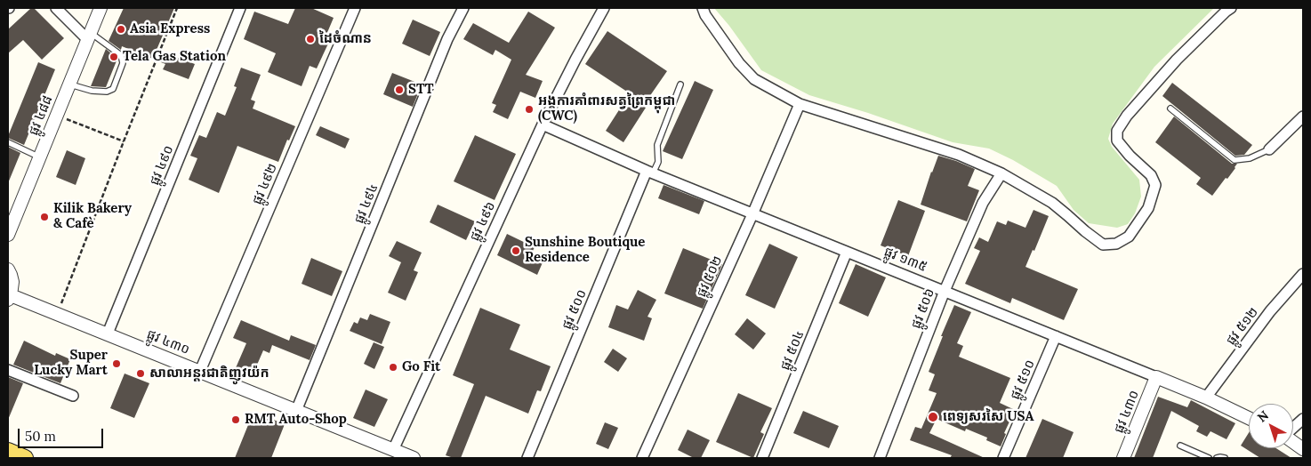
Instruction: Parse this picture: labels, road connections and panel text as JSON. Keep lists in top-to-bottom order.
{
  "streets": {
    "street": [
      "ផ្លូវ ៤៨៨",
      "ផ្លូវ ៤៩០",
      "ផ្លូវ ៤៩២",
      "ផ្លូវ ៤៩៤",
      "ផ្លូវ ៤៩៦",
      "ផ្លូវ ១៣៥",
      "ផ្លូវ ៥០២",
      "ផ្លូវ ៥០៦",
      "ផ្លូវ ៥០០",
      "ផ្លូវ ៥១២",
      "ផ្លូវ ៤៣០",
      "ផ្លូវ ៥០៤",
      "ផ្លូវ ៥១០"
    ]
  },
  "crossings": [
    ["ផ្លូវ ៤៩០", "ផ្លូវ ៤៣០"],
    ["ផ្លូវ ៤៩២", "ផ្លូវ ៤៣០"],
    ["ផ្លូវ ៤៩៤", "ផ្លូវ ៤៣០"],
    ["ផ្លូវ ៤៩៦", "ផ្លូវ ១៣៥"],
    ["ផ្លូវ ៤៩៦", "ផ្លូវ ៤៣០"],
    ["ផ្លូវ ១៣៥", "ផ្លូវ ៥០២"],
    ["ផ្លូវ ១៣៥", "ផ្លូវ ៥០៦"],
    ["ផ្លូវ ១៣៥", "ផ្លូវ ៥០០"],
    ["ផ្លូវ ១៣៥", "ផ្លូវ ៥១២"],
    ["ផ្លូវ ១៣៥", "ផ្លូវ ៤៣០"],
    ["ផ្លូវ ១៣៥", "ផ្លូវ ៥០៤"],
    ["ផ្លូវ ១៣៥", "ផ្លូវ ៥១០"]
  ],
  "places": [
    "Asia Express",
    "ដៃចំណាន",
    "Tela Gas Station",
    "STT",
    "អង្គការគាំពារសត្វព្រៃកម្ពុជា (CWC)",
    "Kilik Bakery & Cafè",
    "Sunshine Boutique Residence",
    "Super Lucky Mart",
    "Go Fit",
    "សាលាអន្តរជាតិញូវយ៉ក",
    "ពេទ្យសរសៃ USA",
    "RMT Auto-Shop"
  ],
  "scale_bar": "50 m",
  "north": "top left"
}
